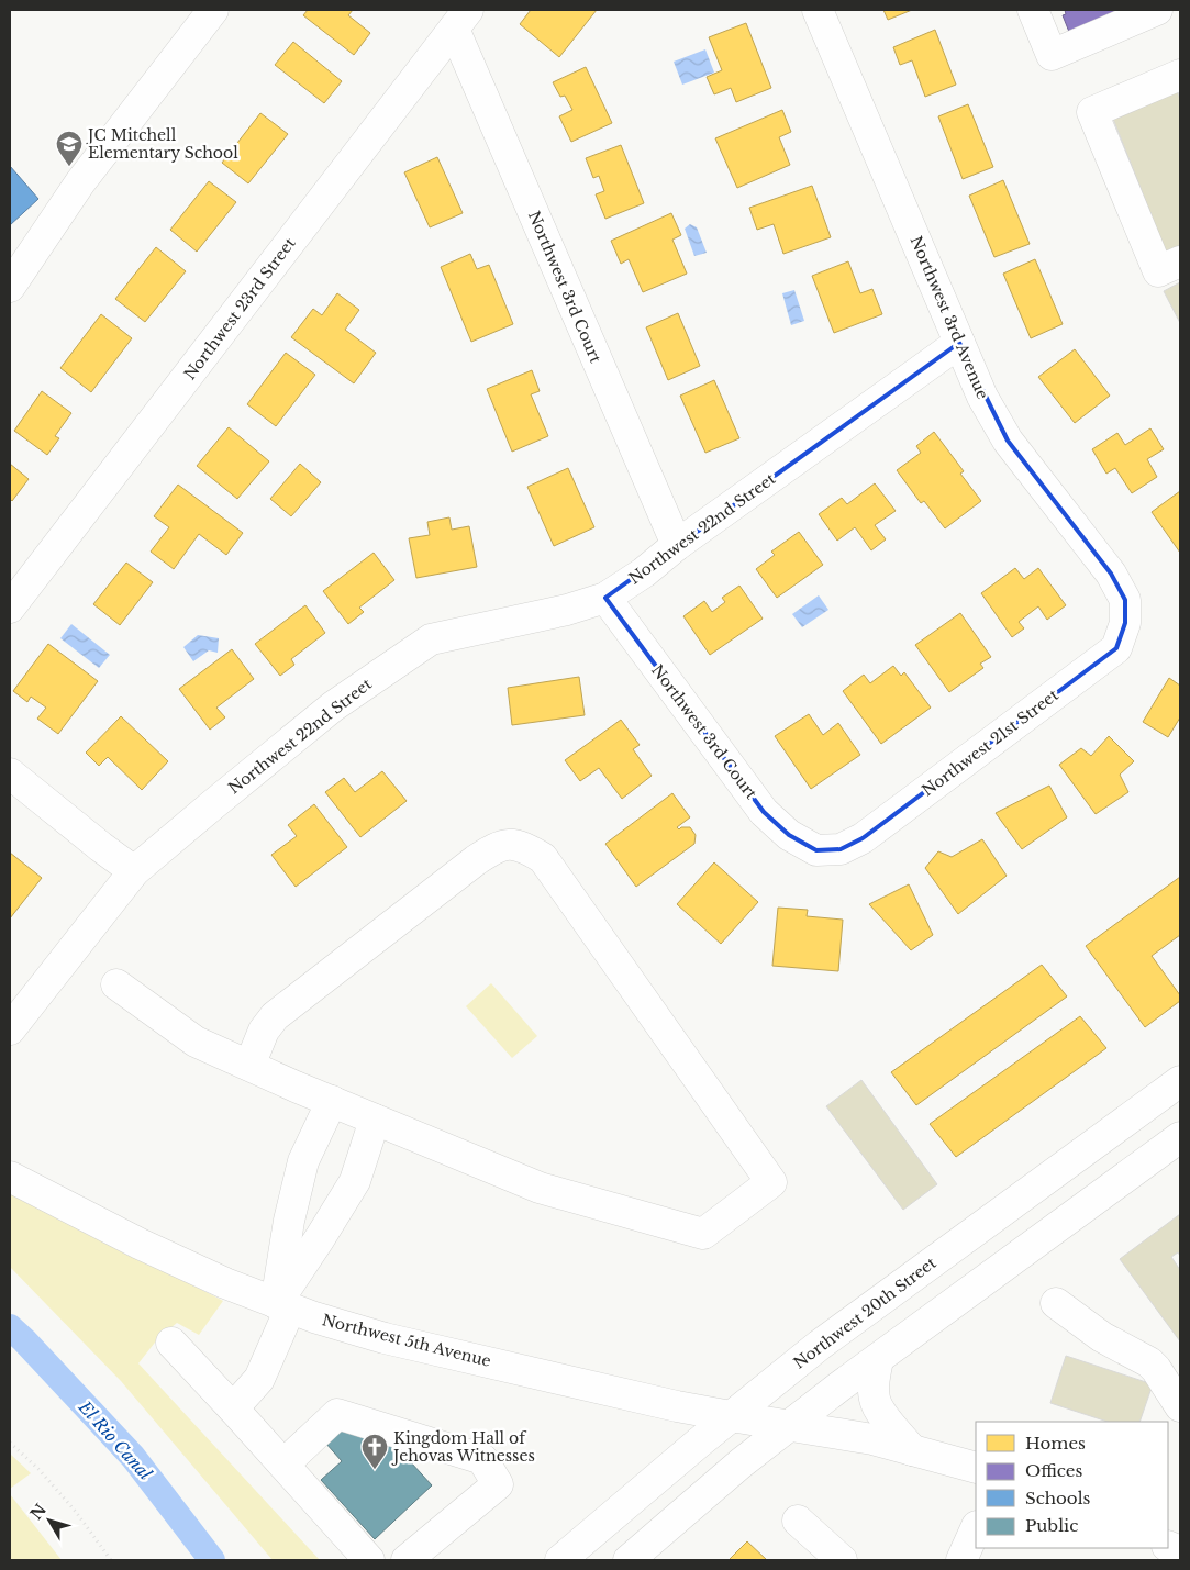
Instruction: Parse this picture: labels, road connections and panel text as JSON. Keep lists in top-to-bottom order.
{
  "streets": {
    "street": [
      "Northwest 3rd Court",
      "Northwest 23rd Street",
      "Northwest 3rd Avenue",
      "Northwest 22nd Street",
      "Northwest 21st Street",
      "Northwest 20th Street",
      "Northwest 5th Avenue"
    ]
  },
  "crossings": [
    ["Northwest 3rd Court", "Northwest 23rd Street"],
    ["Northwest 3rd Court", "Northwest 22nd Street"],
    ["Northwest 3rd Court", "Northwest 21st Street"],
    ["Northwest 3rd Avenue", "Northwest 22nd Street"],
    ["Northwest 3rd Avenue", "Northwest 21st Street"],
    ["Northwest 20th Street", "Northwest 5th Avenue"]
  ],
  "water": ["El Rio Canal"],
  "places": {
    "school or university": ["JC Mitchell Elementary School"],
    "church": ["Kingdom Hall of Jehovas Witnesses"]
  },
  "legend": [
    "Homes",
    "Offices",
    "Schools",
    "Public"
  ],
  "north": "top left"
}
